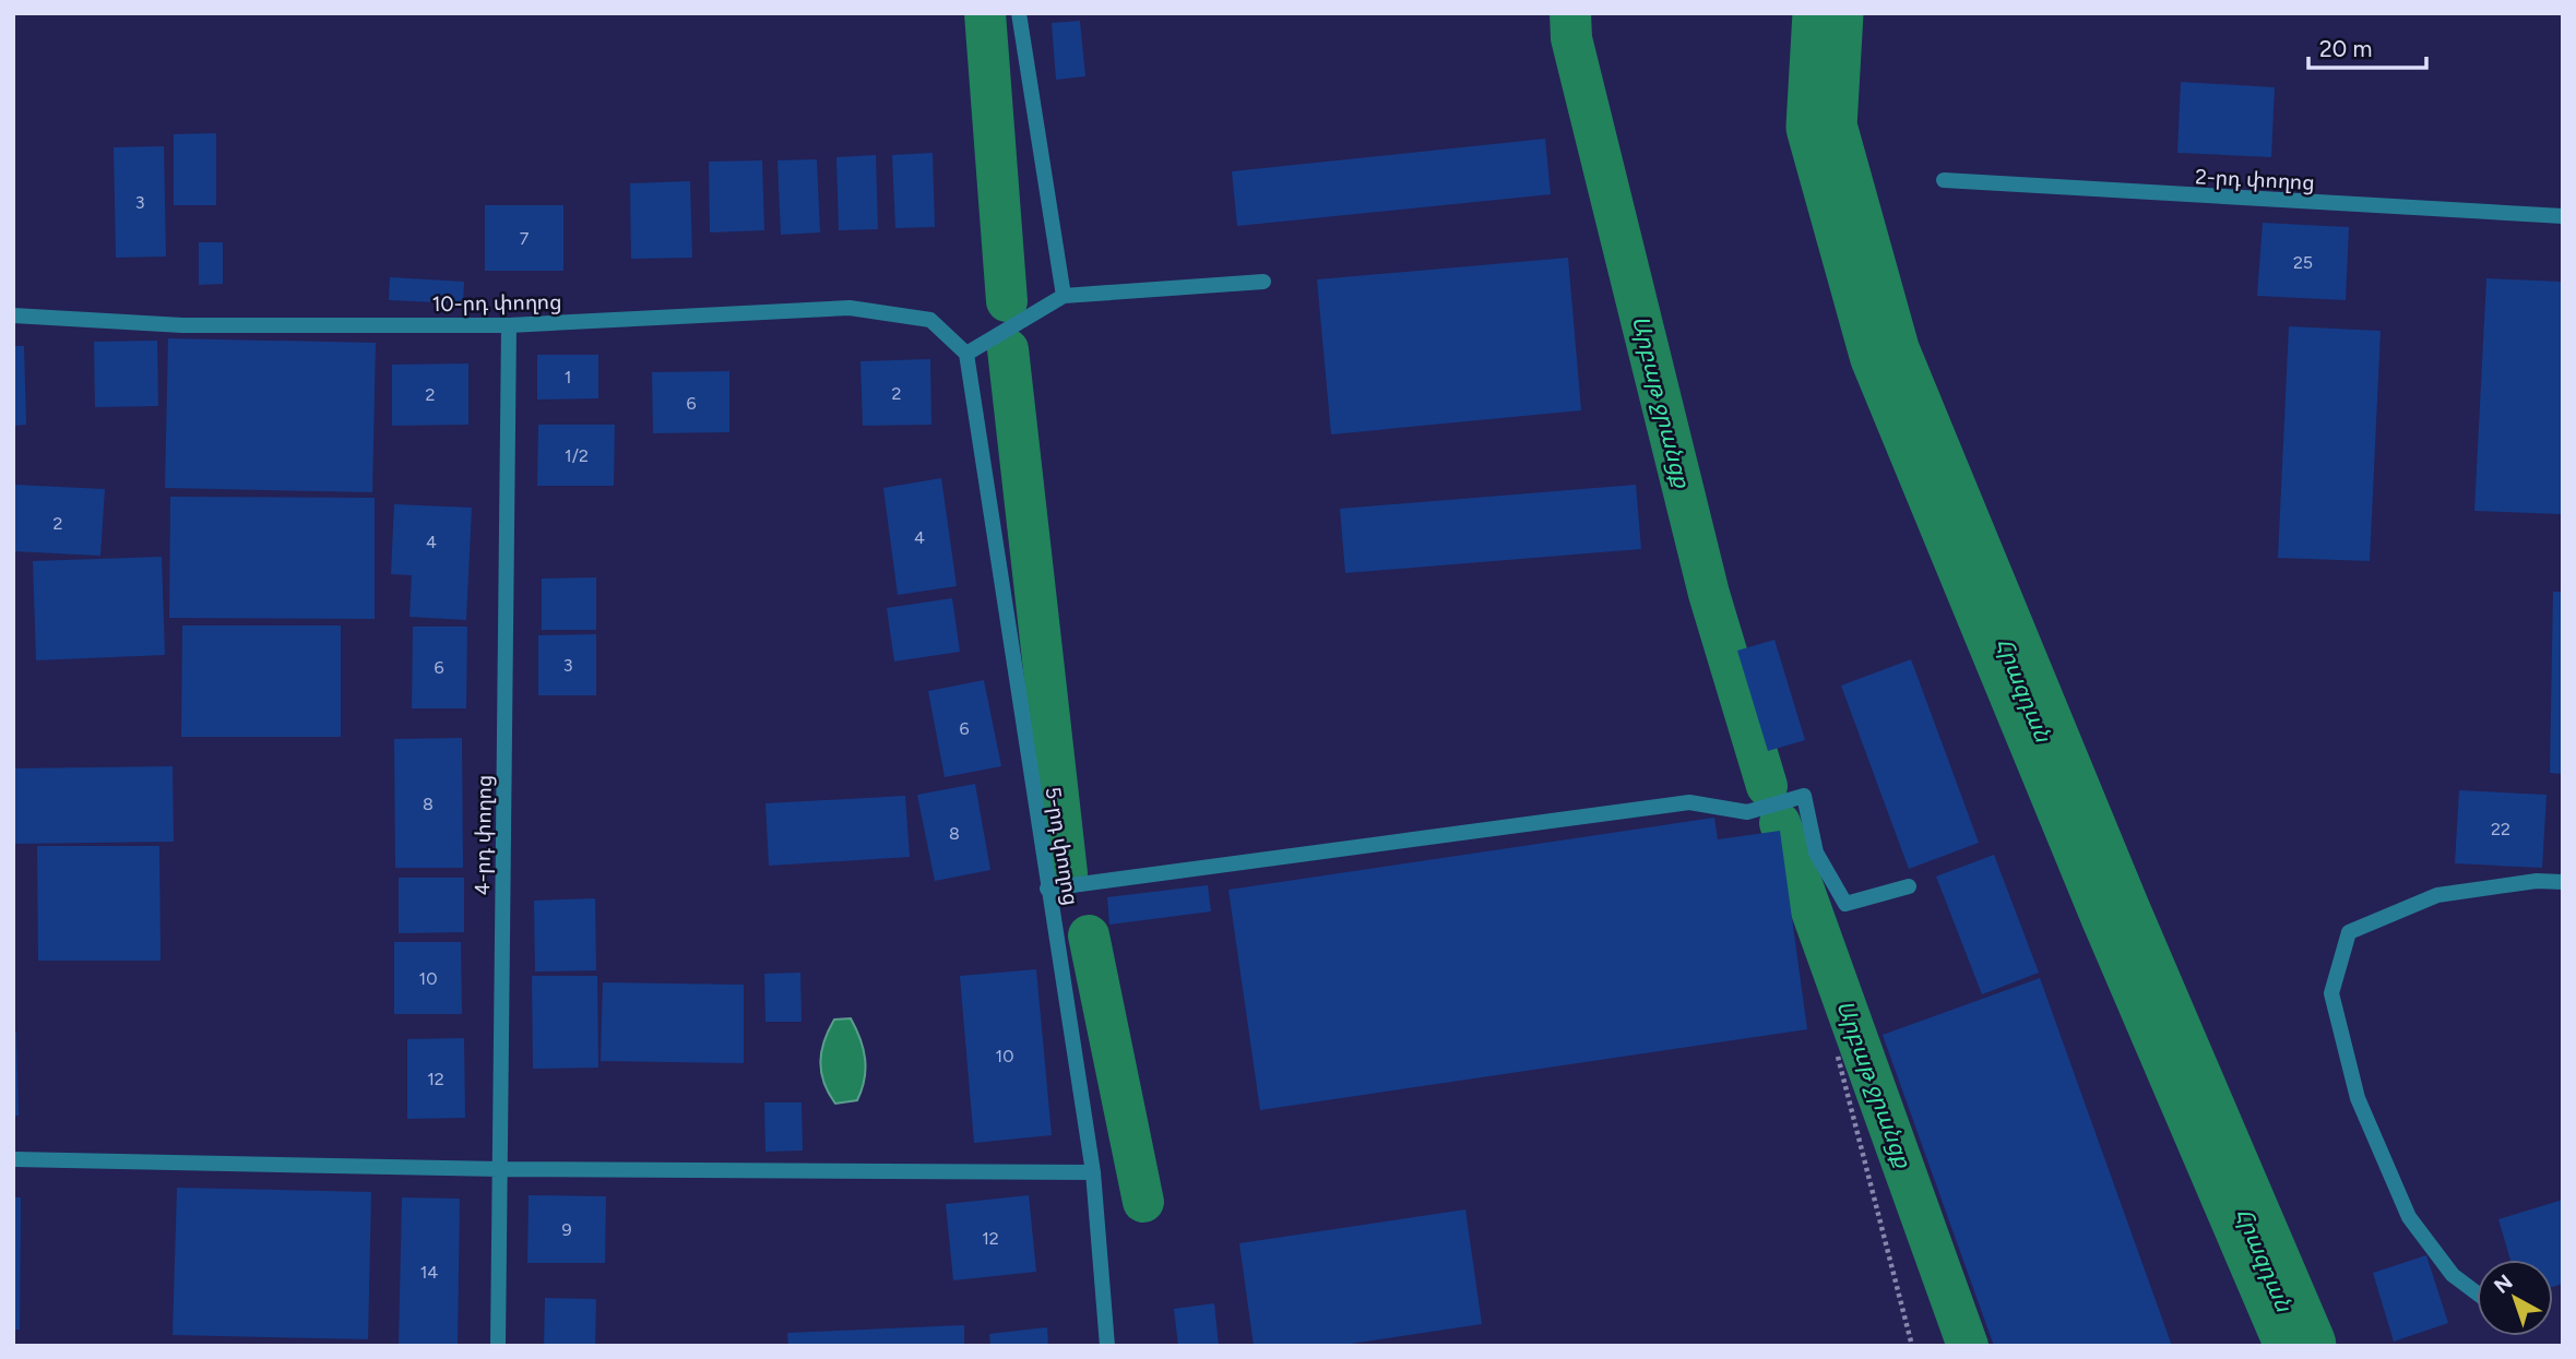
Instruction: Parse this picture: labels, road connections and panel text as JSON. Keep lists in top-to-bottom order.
{
  "streets": {
    "street": [
      "2-րդ փողոց",
      "10-րդ փողոց",
      "4-րդ փողոց",
      "5-րդ փողոց"
    ]
  },
  "crossings": [
    ["10-րդ փողոց", "4-րդ փողոց"],
    ["10-րդ փողոց", "5-րդ փողոց"]
  ],
  "water": ["Արբաթ ջրանցք", "Հրազդան"],
  "house_numbers": [
    "3",
    "7",
    "25",
    "1",
    "2",
    "2",
    "6",
    "1/2",
    "2",
    "4",
    "4",
    "3",
    "6",
    "6",
    "8",
    "22",
    "8",
    "10",
    "10",
    "12",
    "9",
    "12",
    "14"
  ],
  "scale_bar": "20 m",
  "north": "top left"
}
